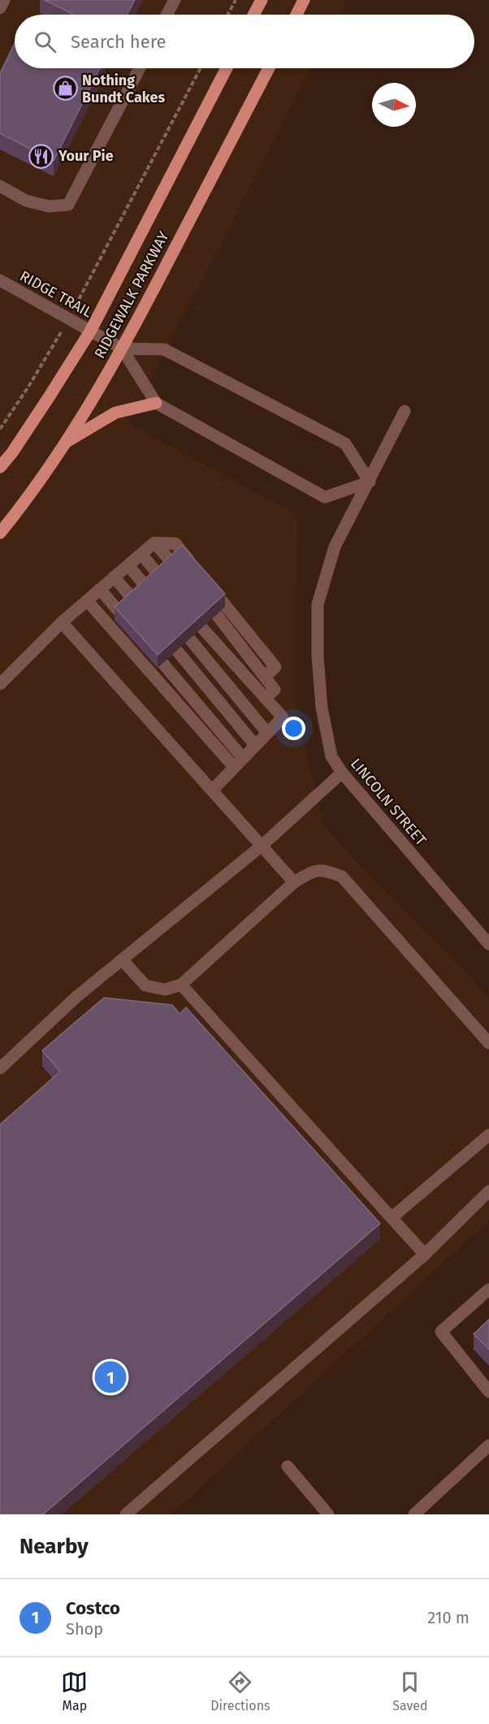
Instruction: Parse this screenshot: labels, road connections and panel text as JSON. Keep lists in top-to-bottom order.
{
  "streets": {
    "main road": ["RIDGEWALK PARKWAY"],
    "street": ["RIDGE TRAIL", "LINCOLN STREET"]
  },
  "crossings": [
    ["RIDGE TRAIL", "RIDGEWALK PARKWAY"]
  ],
  "places": {
    "shop": ["Nothing Bundt Cakes"],
    "restaurant": ["Your Pie"]
  },
  "north": "right",
  "page": {
    "search": "Search here",
    "pins": "1",
    "heading": "Nearby",
    "list": [
      {
        "mark": "1",
        "name": "Costco",
        "note": "Shop",
        "value": "210 m"
      }
    ],
    "nav": ["Map", "Directions", "Saved"]
  }
}
